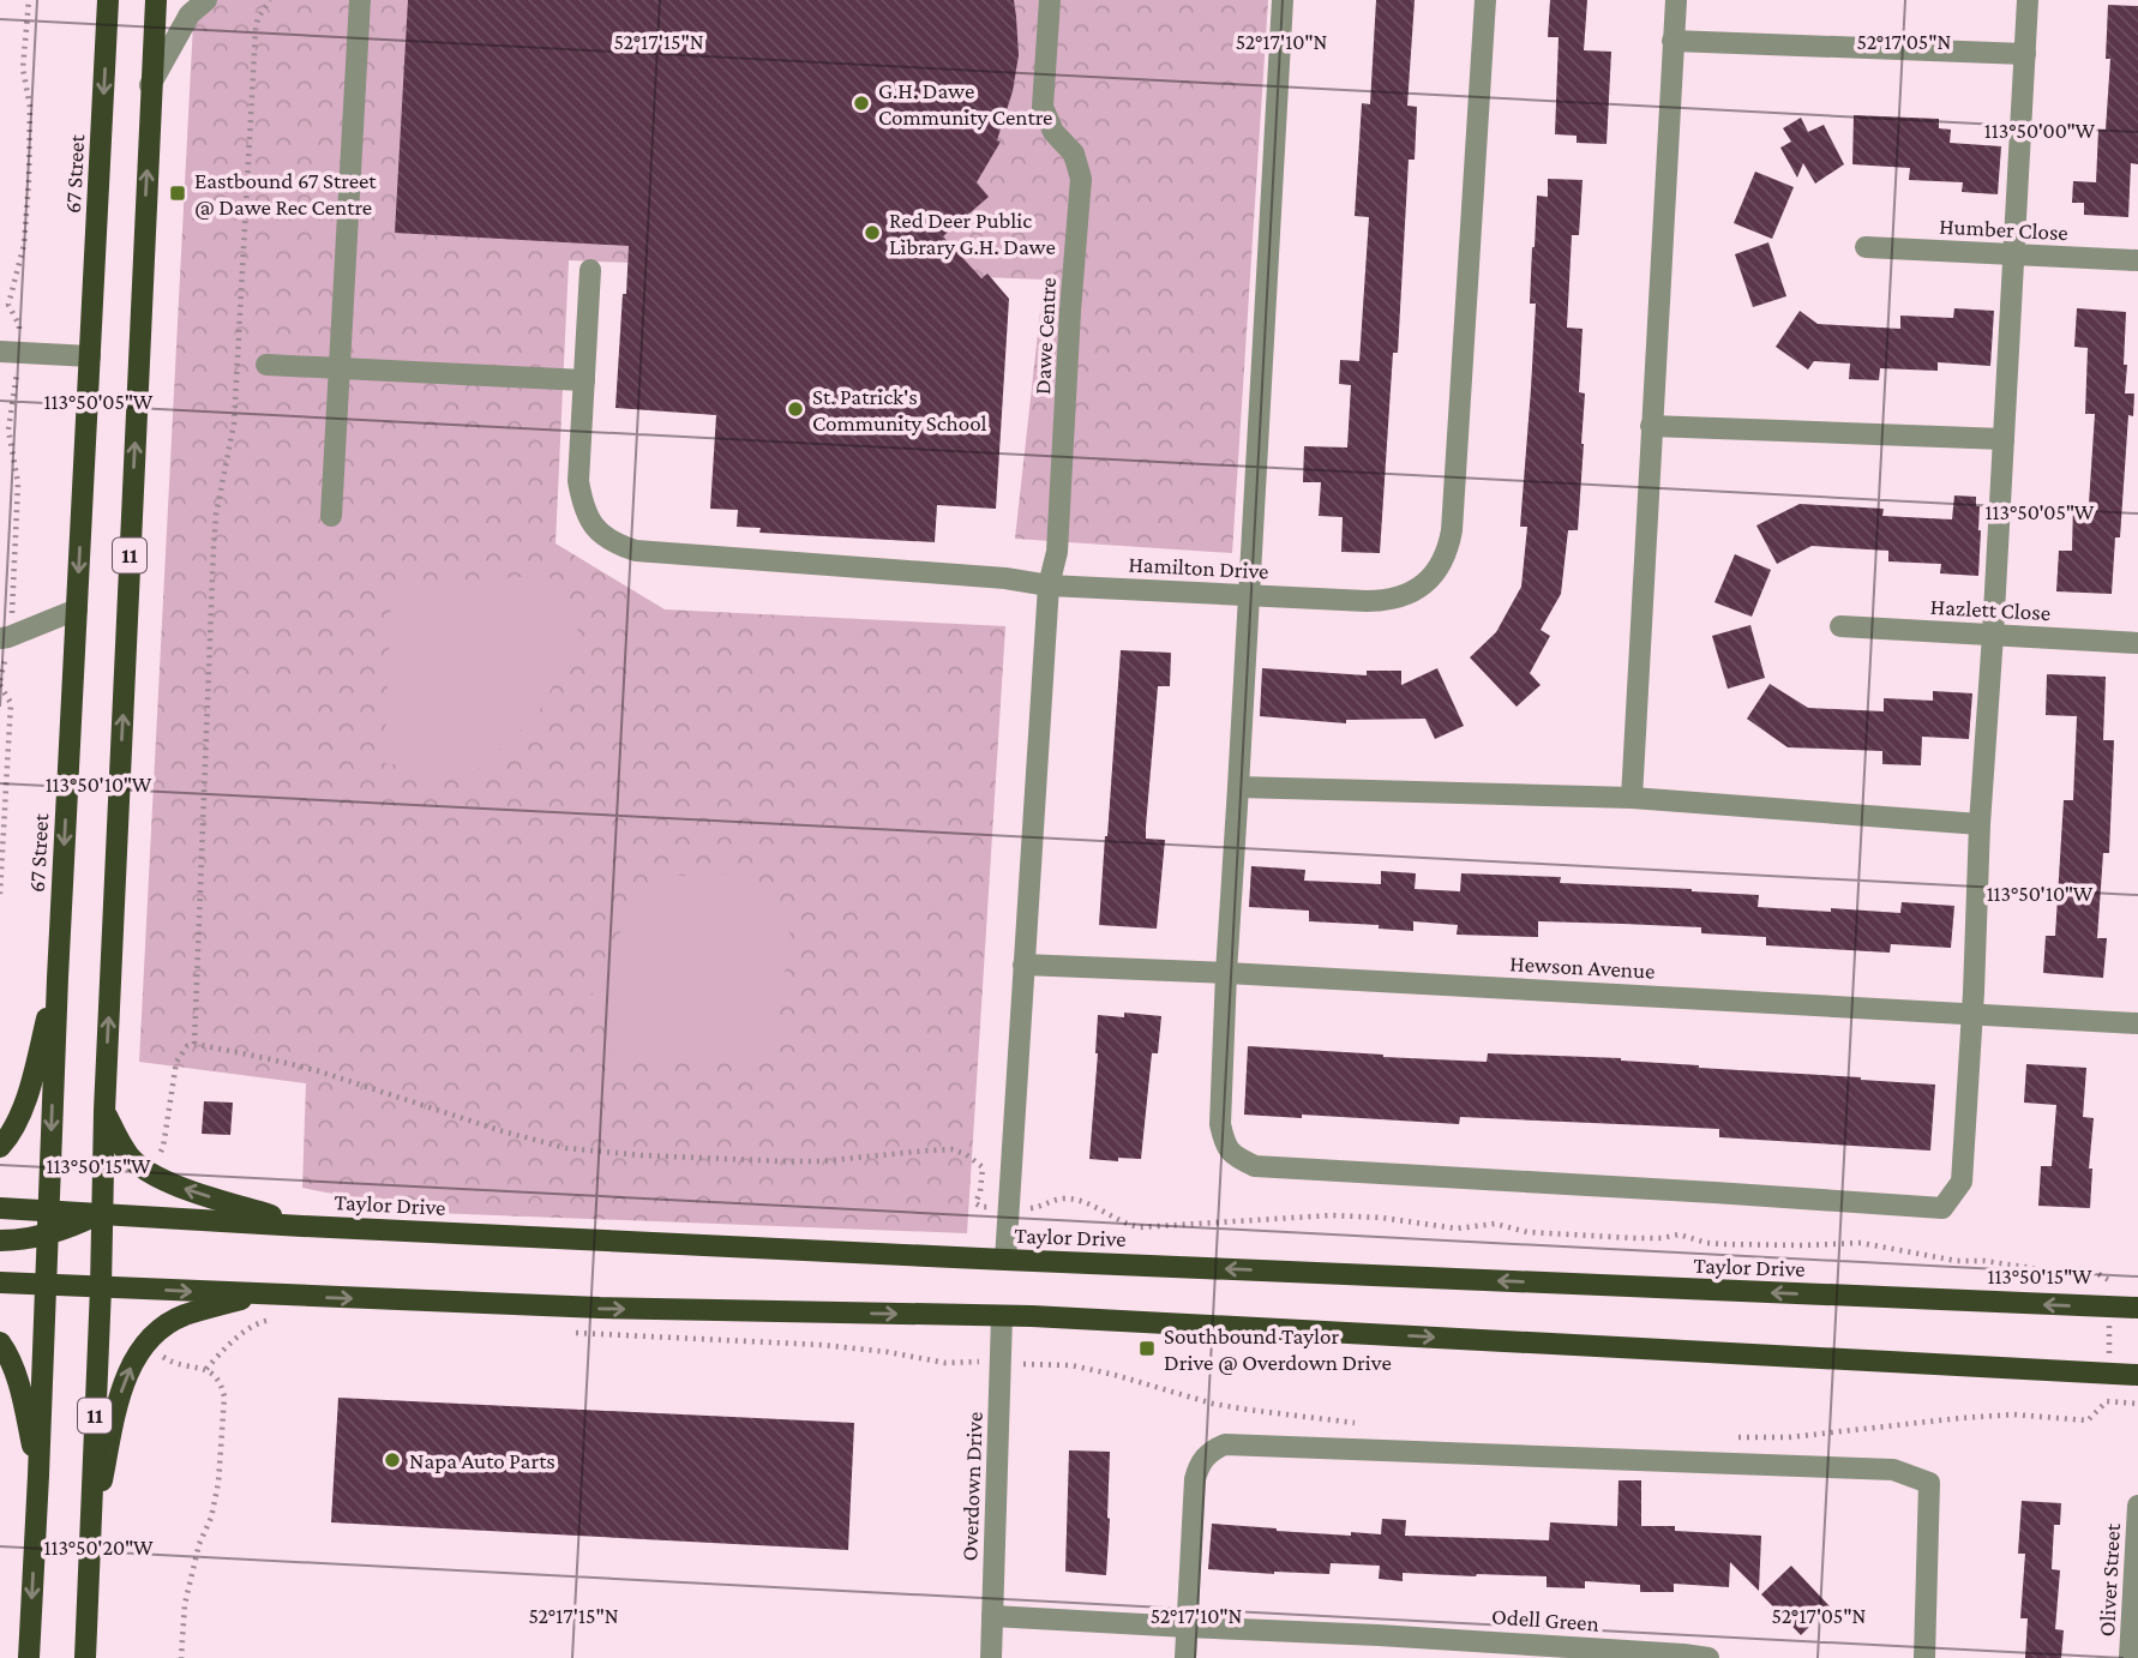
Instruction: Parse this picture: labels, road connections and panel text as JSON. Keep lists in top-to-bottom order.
{
  "streets": {
    "main road": ["67 Street", "11", "Taylor Drive"],
    "street": [
      "Humber Close",
      "Dawe Centre",
      "Hamilton Drive",
      "Hazlett Close",
      "Hewson Avenue",
      "Overdown Drive",
      "Oliver Street",
      "Odell Green"
    ]
  },
  "crossings": [
    ["67 Street", "Taylor Drive"],
    ["Dawe Centre", "Hamilton Drive"],
    ["11", "Taylor Drive"],
    ["Overdown Drive", "Odell Green"]
  ],
  "places": {
    "other": [
      "G.H. Dawe Community Centre",
      "Red Deer Public Library G.H. Dawe",
      "St. Patrick's Community School",
      "Napa Auto Parts"
    ],
    "transit": ["Eastbound 67 Street @ Dawe Rec Centre", "Southbound Taylor Drive @ Overdown Drive"]
  },
  "coordinates": [
    "52°17'15\"N",
    "52°17'10\"N",
    "52°17'05\"N",
    "113°50'00\"W",
    "113°50'05\"W",
    "113°50'10\"W",
    "113°50'15\"W",
    "113°50'20\"W"
  ]
}
